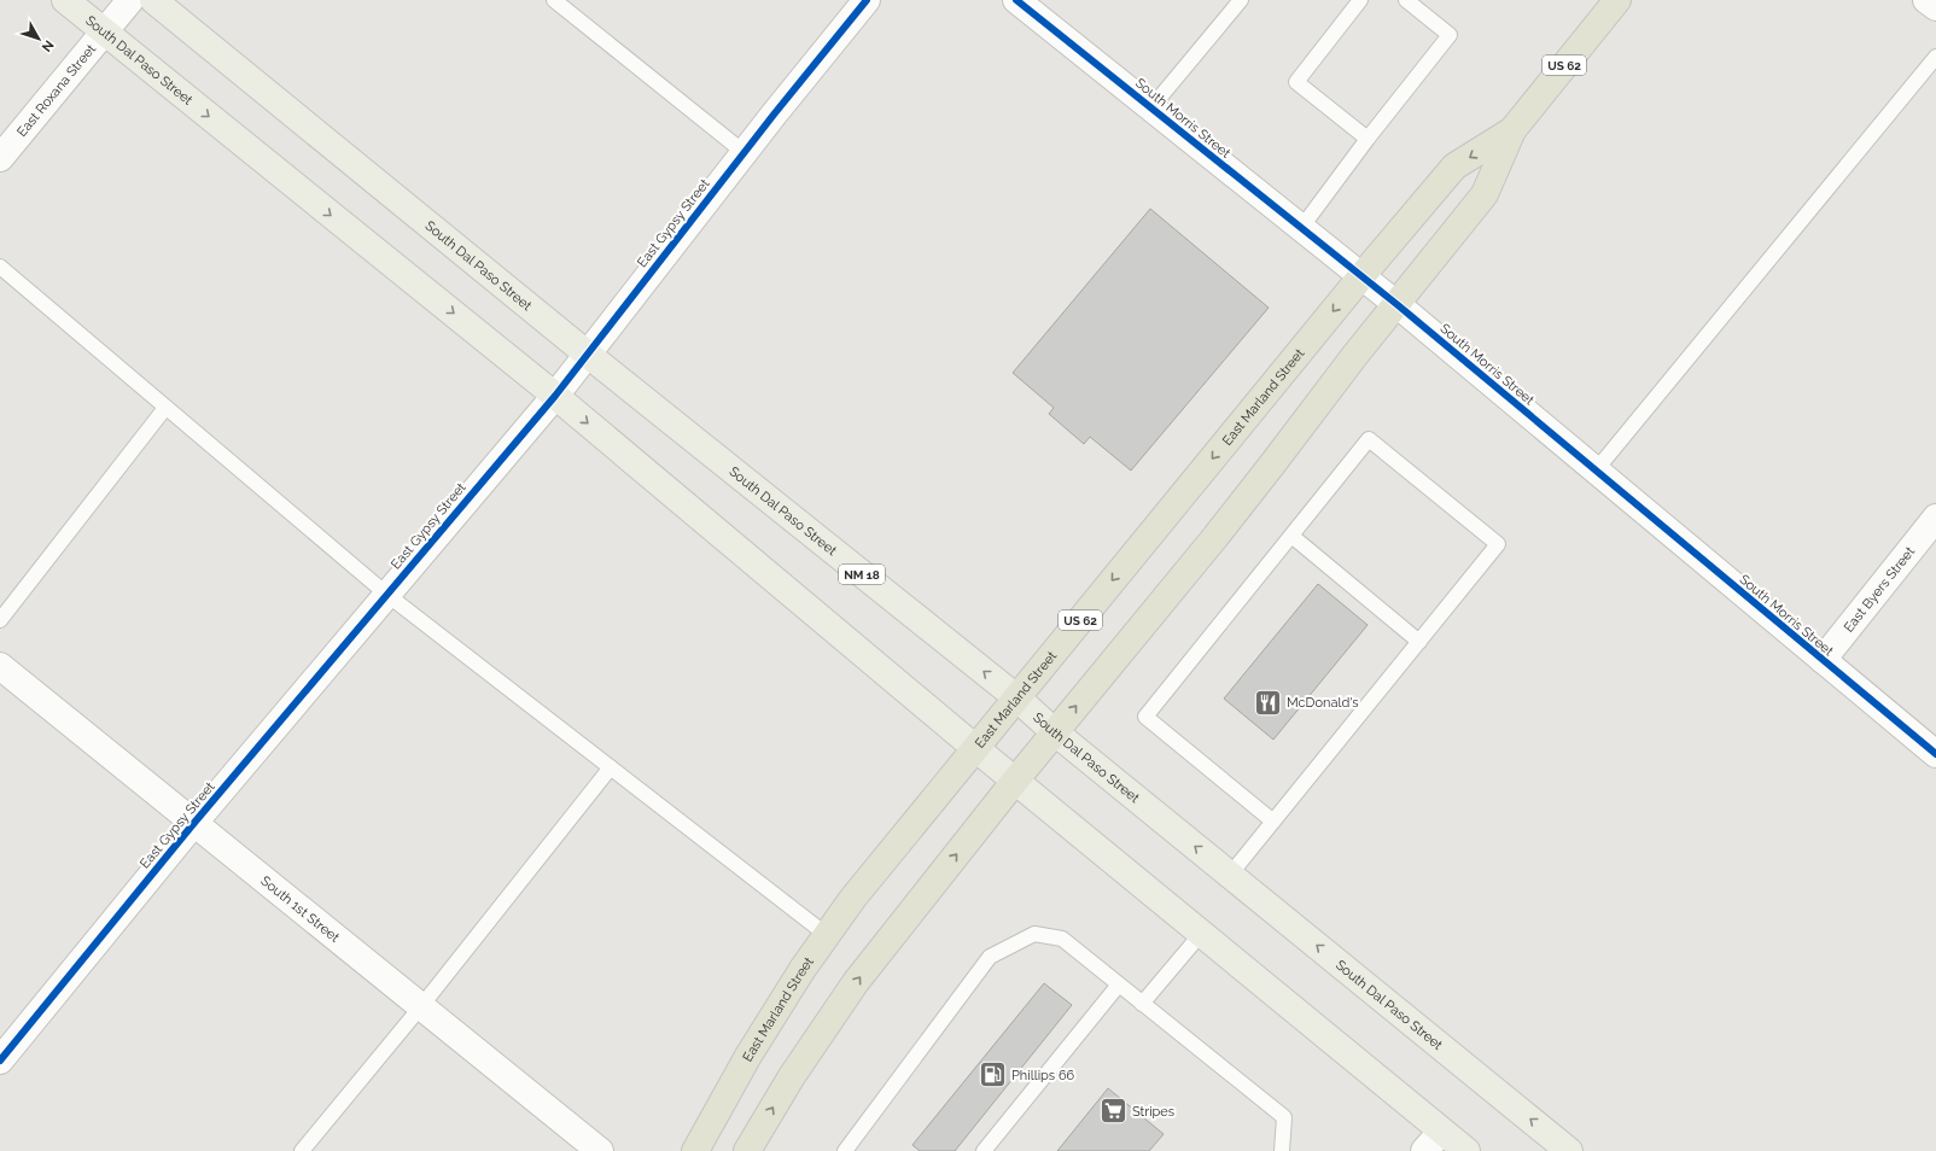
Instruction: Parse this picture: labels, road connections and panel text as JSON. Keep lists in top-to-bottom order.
{
  "streets": {
    "highway": ["US 62", "East Marland Street"],
    "main road": ["South Dal Paso Street", "NM 18"],
    "street": [
      "East Roxana Street",
      "South Morris Street",
      "East Gypsy Street",
      "East Byers Street",
      "South 1st Street"
    ]
  },
  "crossings": [
    ["South Dal Paso Street", "East Roxana Street"],
    ["South Dal Paso Street", "East Gypsy Street"],
    ["South Dal Paso Street", "East Marland Street"],
    ["South Morris Street", "East Marland Street"],
    ["South Morris Street", "East Byers Street"],
    ["East Gypsy Street", "South 1st Street"]
  ],
  "places": {
    "restaurant": ["McDonald's"],
    "fuel station": ["Phillips 66"],
    "supermarket": ["Stripes"]
  },
  "north": "bottom right"
}
